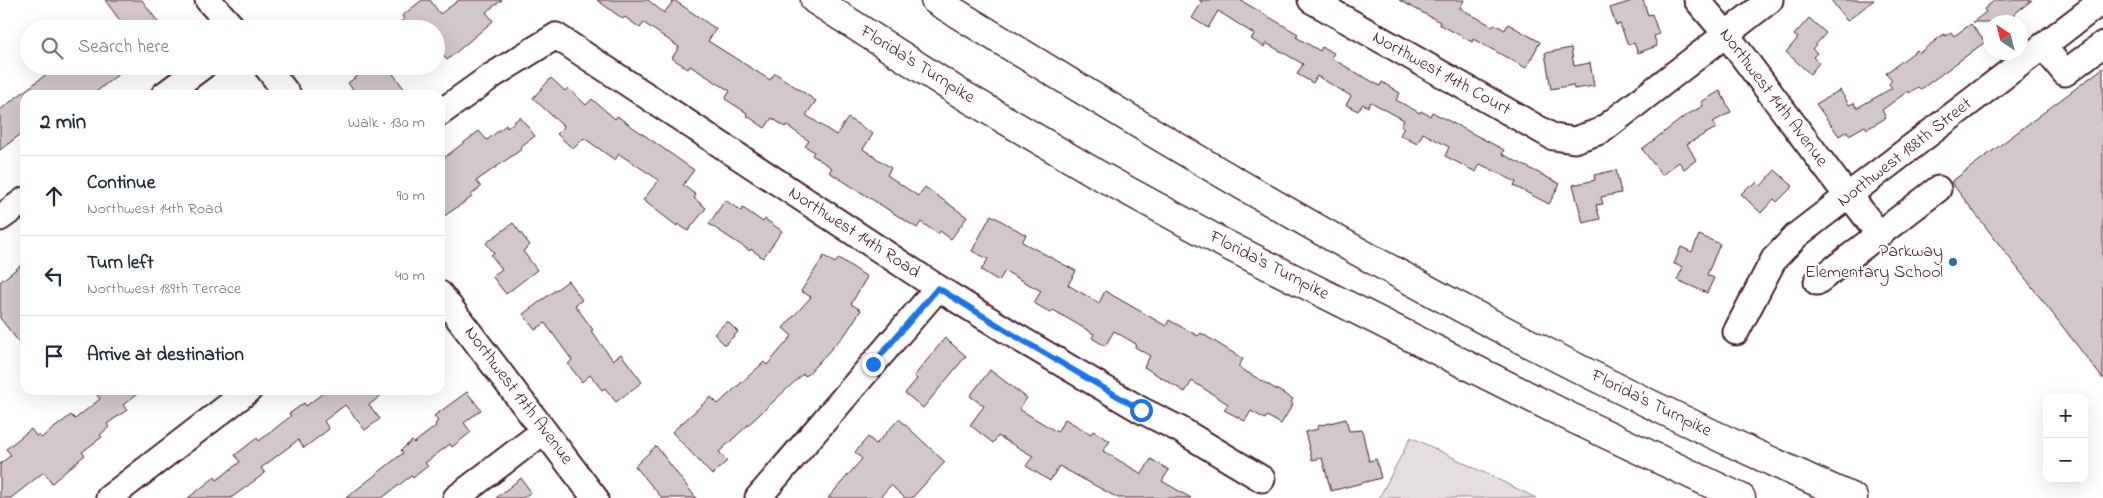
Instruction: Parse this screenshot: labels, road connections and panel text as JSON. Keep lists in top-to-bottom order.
{
  "streets": {
    "highway": ["Florida's Turnpike"],
    "street": [
      "Northwest 14th Court",
      "Northwest 14th Avenue",
      "Northwest 188th Street",
      "Northwest 14th Road",
      "Northwest 17th Avenue"
    ]
  },
  "crossings": [
    ["Northwest 14th Court", "Northwest 14th Avenue"],
    ["Northwest 14th Avenue", "Northwest 188th Street"]
  ],
  "places": ["Parkway Elementary School"],
  "north": "top left",
  "page": {
    "search": "Search here",
    "heading": ["2 min", "Walk · 130 m"],
    "list": [
      ["Continue", "Northwest 14th Road", "90 m"],
      ["Turn left", "Northwest 189th Terrace", "40 m"],
      "Arrive at destination"
    ],
    "map_buttons": ["+", "−"]
  }
}
